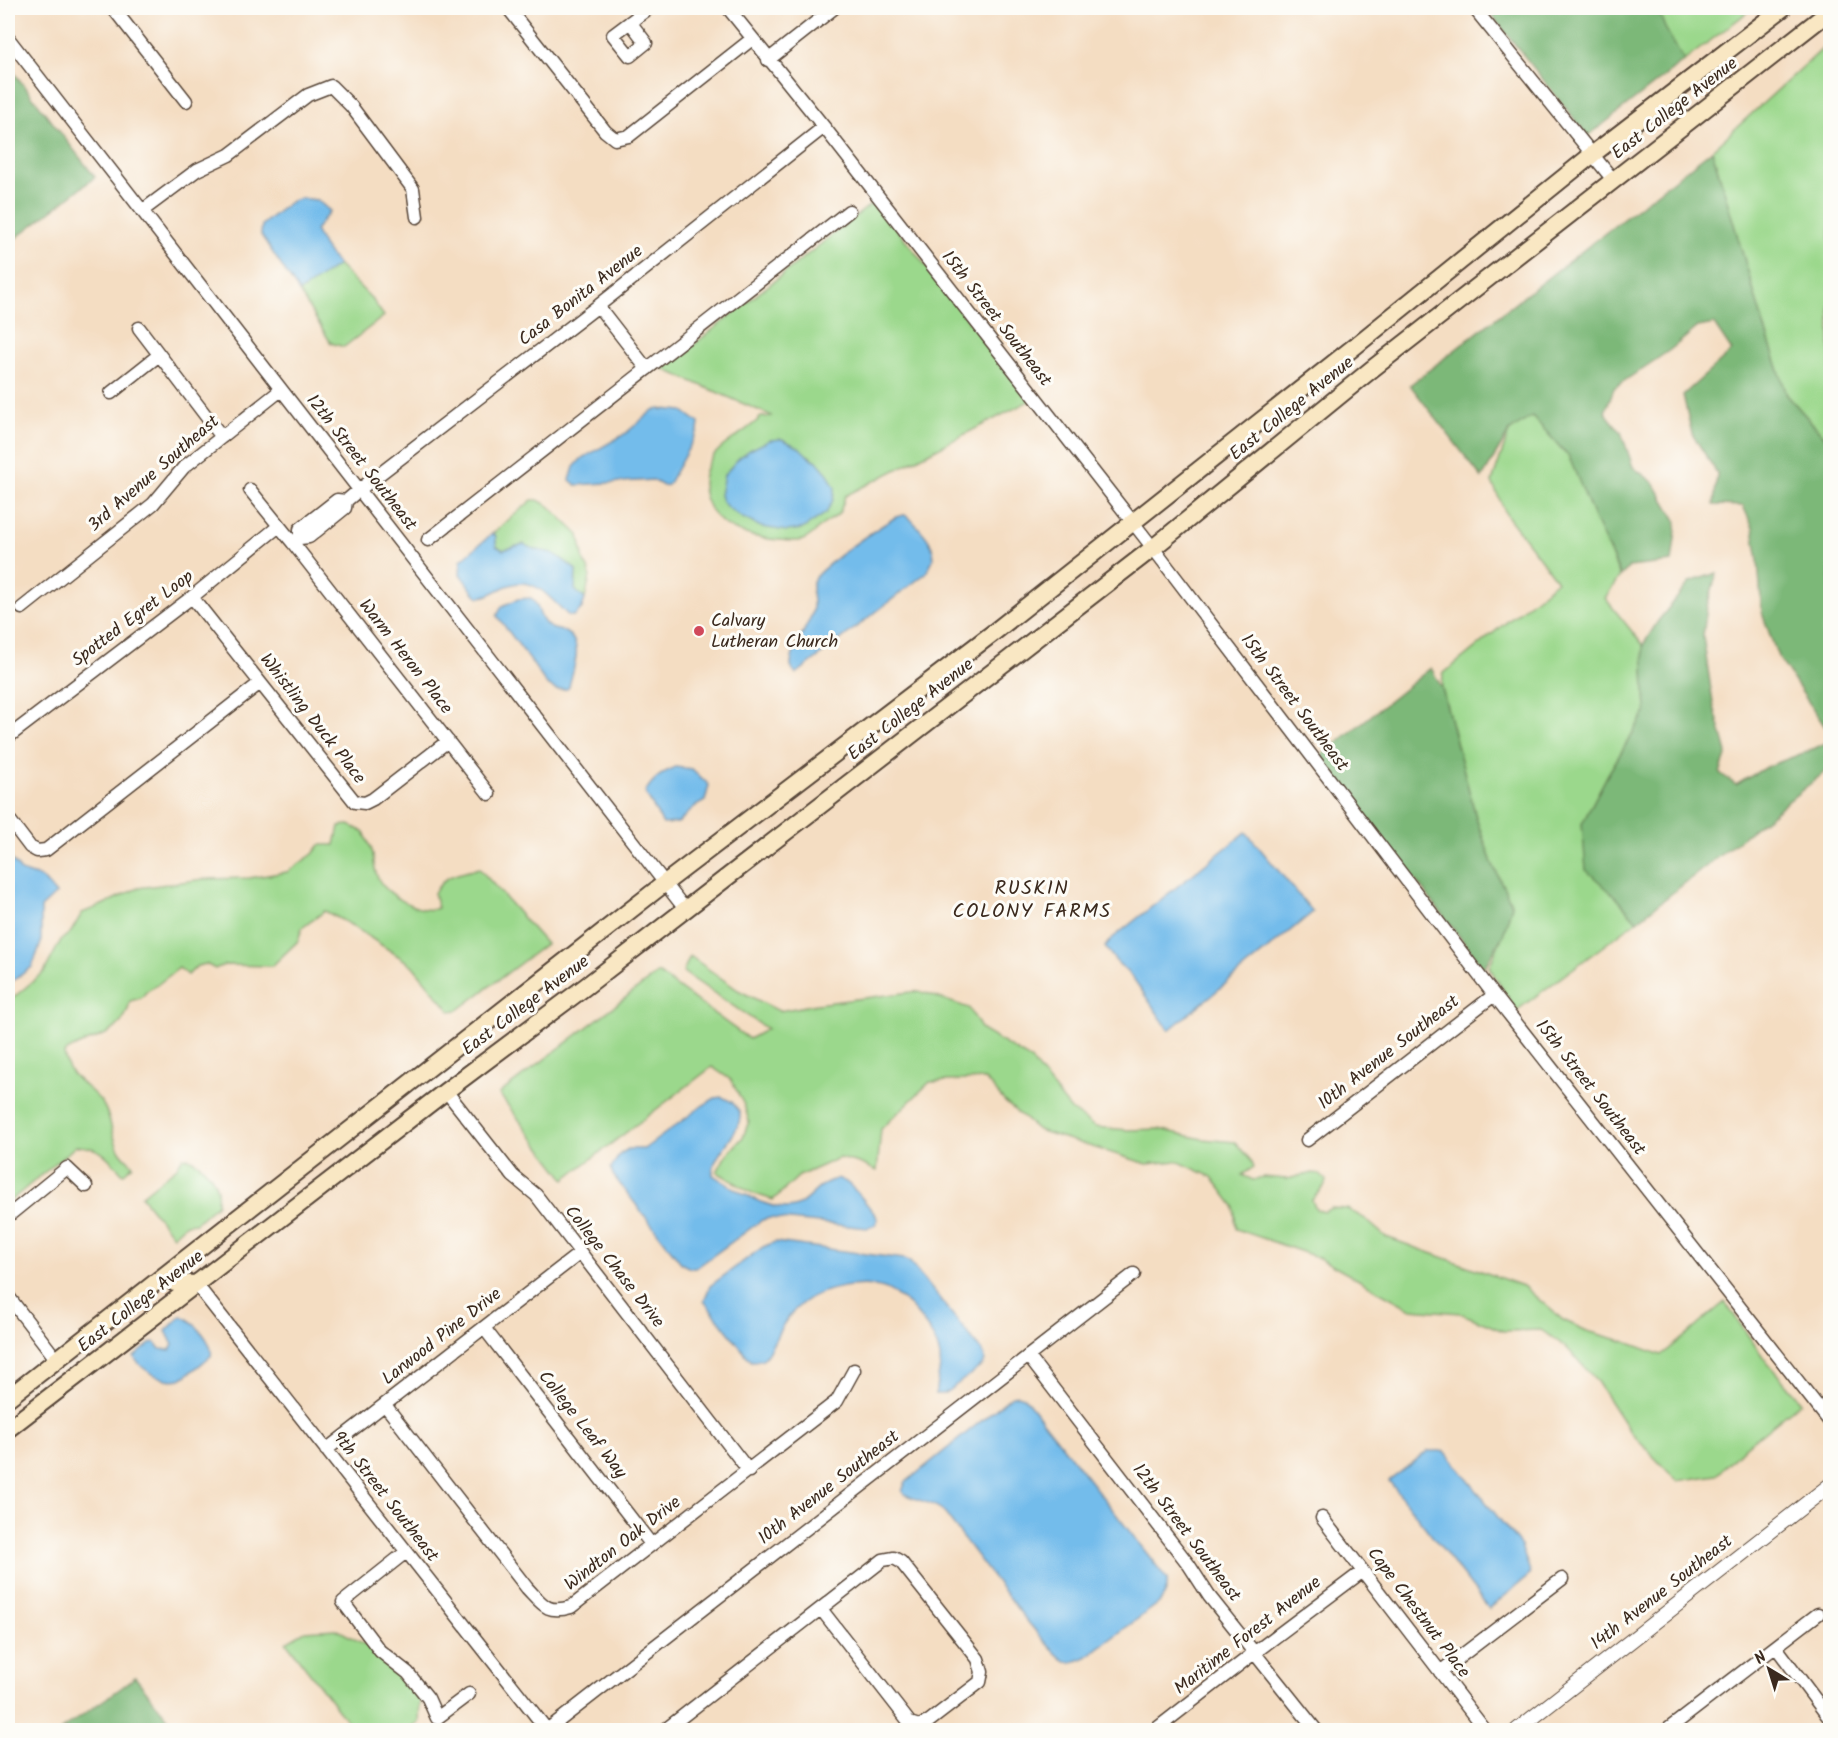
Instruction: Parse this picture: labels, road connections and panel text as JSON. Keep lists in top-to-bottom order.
{
  "streets": {
    "main road": ["East College Avenue"],
    "street": [
      "Casa Bonita Avenue",
      "15th Street Southeast",
      "12th Street Southeast",
      "3rd Avenue Southeast",
      "Spotted Egret Loop",
      "Warm Heron Place",
      "Whistling Duck Place",
      "10th Avenue Southeast",
      "College Chase Drive",
      "Larwood Pine Drive",
      "College Leaf Way",
      "9th Street Southeast",
      "Windton Oak Drive",
      "14th Avenue Southeast",
      "Cape Chestnut Place",
      "Maritime Forest Avenue"
    ]
  },
  "crossings": [
    ["East College Avenue", "15th Street Southeast"],
    ["East College Avenue", "12th Street Southeast"],
    ["East College Avenue", "College Chase Drive"],
    ["East College Avenue", "9th Street Southeast"],
    ["Casa Bonita Avenue", "15th Street Southeast"],
    ["Casa Bonita Avenue", "12th Street Southeast"],
    ["Casa Bonita Avenue", "Warm Heron Place"],
    ["15th Street Southeast", "10th Avenue Southeast"],
    ["12th Street Southeast", "3rd Avenue Southeast"],
    ["12th Street Southeast", "10th Avenue Southeast"],
    ["12th Street Southeast", "Maritime Forest Avenue"],
    ["Spotted Egret Loop", "Warm Heron Place"],
    ["Spotted Egret Loop", "Whistling Duck Place"],
    ["Warm Heron Place", "Whistling Duck Place"],
    ["10th Avenue Southeast", "9th Street Southeast"],
    ["College Chase Drive", "Larwood Pine Drive"],
    ["College Chase Drive", "Windton Oak Drive"],
    ["Larwood Pine Drive", "College Leaf Way"],
    ["Larwood Pine Drive", "9th Street Southeast"],
    ["Larwood Pine Drive", "Windton Oak Drive"],
    ["College Leaf Way", "Windton Oak Drive"],
    ["Cape Chestnut Place", "Maritime Forest Avenue"]
  ],
  "districts": ["RUSKIN COLONY FARMS"],
  "places": ["Calvary Lutheran Church"],
  "north": "top left"
}
